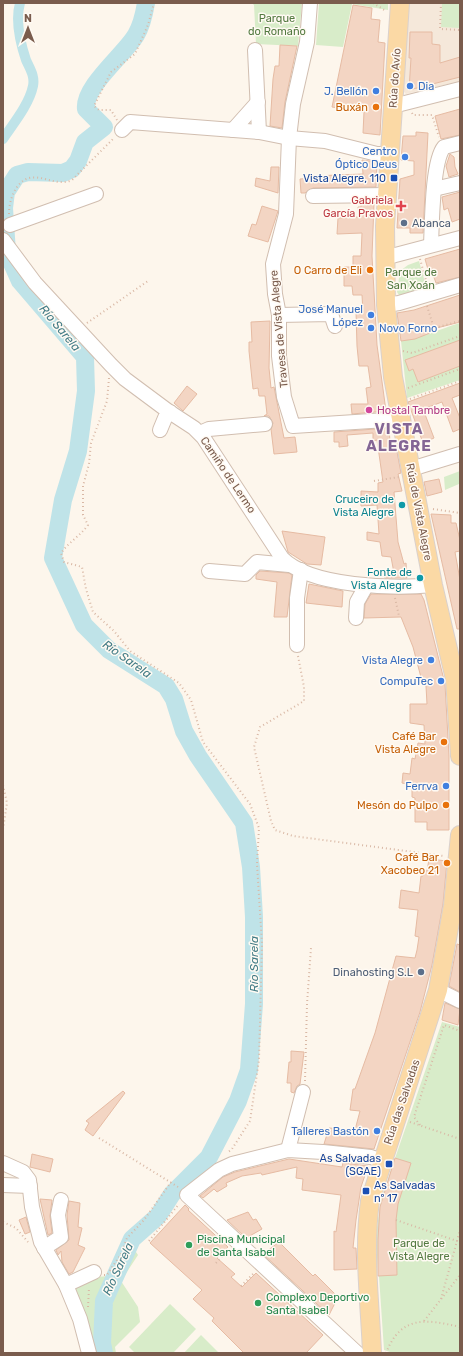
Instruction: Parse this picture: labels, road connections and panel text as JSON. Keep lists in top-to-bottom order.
{
  "streets": {
    "main road": ["Rúa do Avío", "Rúa de Vista Alegre", "Rúa das Salvadas"],
    "street": ["Travesa de Vista Alegre", "Camiño de Lermo"]
  },
  "crossings": [
    ["Rúa do Avío", "Rúa de Vista Alegre"],
    ["Travesa de Vista Alegre", "Rúa de Vista Alegre"]
  ],
  "districts": ["VISTA ALEGRE"],
  "water": ["Río Sarela"],
  "parks": ["Parque do Romaño", "Parque de San Xoán", "Parque de Vista Alegre"],
  "places": {
    "other": [
      "Dia",
      "J. Bellón",
      "Buxán",
      "Centro Óptico Deus",
      "Abanca",
      "O Carro de Eli",
      "José Manuel López",
      "Novo Forno",
      "Hostal Tambre",
      "Cruceiro de Vista Alegre",
      "Fonte de Vista Alegre",
      "Vista Alegre",
      "CompuTec",
      "Café Bar Vista Alegre",
      "Ferrva",
      "Mesón do Pulpo",
      "Café Bar Xacobeo 21",
      "Dinahosting S.L",
      "Talleres Bastón",
      "Piscina Municipal de Santa Isabel",
      "Complexo Deportivo Santa Isabel"
    ],
    "transit": ["Vista Alegre, 110", "As Salvadas (SGAE)", "As Salvadas nº 17"],
    "health": ["Gabriela García Pravos"]
  },
  "north": "top"
}
